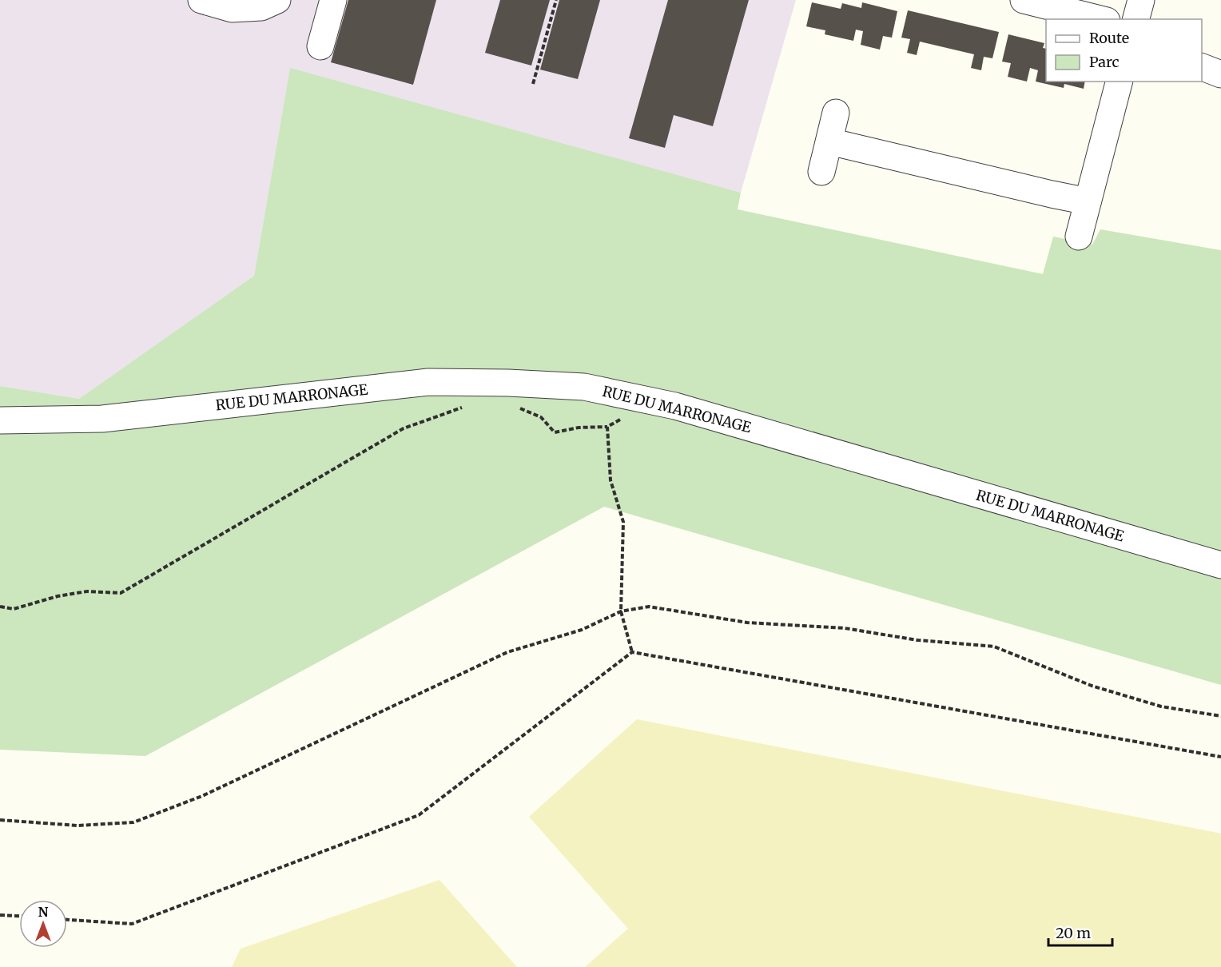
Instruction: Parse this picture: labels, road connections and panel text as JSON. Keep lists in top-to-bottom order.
{
  "streets": {
    "street": ["RUE DU MARRONAGE"]
  },
  "legend": ["Route", "Parc"],
  "scale_bar": "20 m",
  "north": "top"
}
